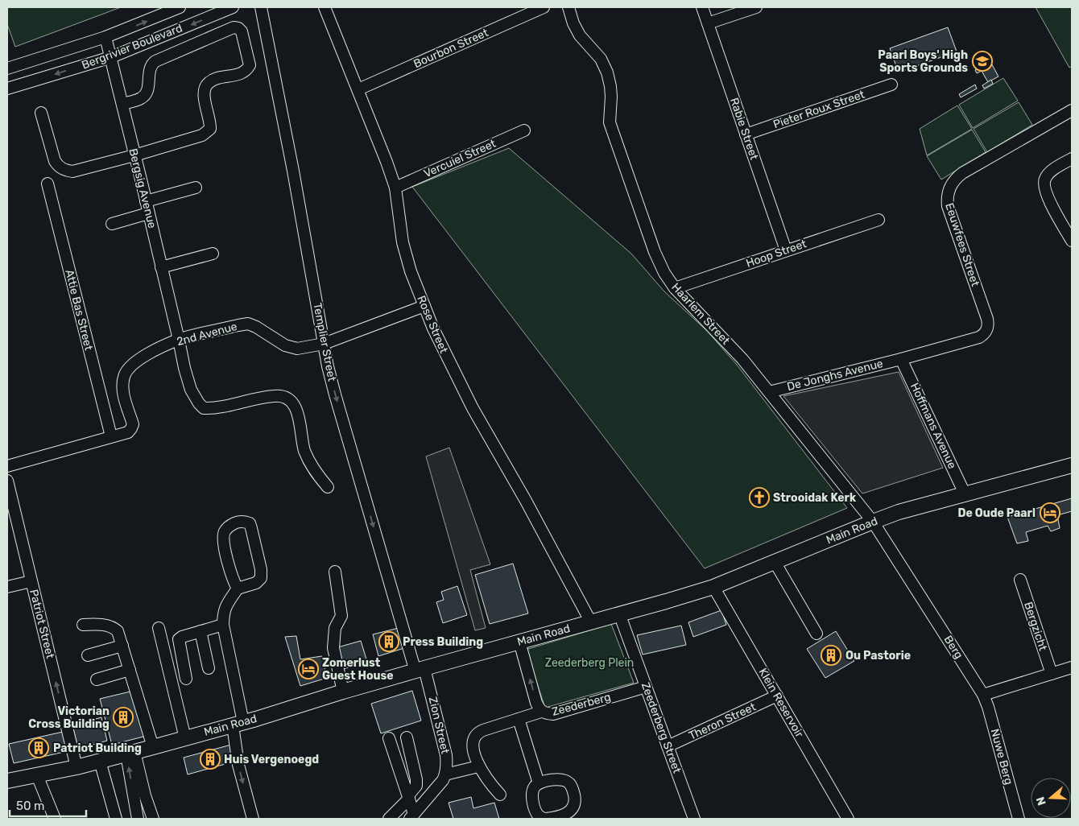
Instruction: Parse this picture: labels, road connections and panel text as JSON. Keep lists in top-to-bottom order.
{
  "streets": {
    "main road": ["Main Road"],
    "street": [
      "Bergrivier Boulevard",
      "Bourbon Street",
      "Pieter Roux Street",
      "Rabie Street",
      "Vercuiel Street",
      "Bergsig Avenue",
      "Eeuwfees Street",
      "Hoop Street",
      "Attie Bas Street",
      "Haarlem Street",
      "Rose Street",
      "2nd Avenue",
      "Templier Street",
      "De Jonghs Avenue",
      "Hoffmans Avenue",
      "Patriot Street",
      "Bergzicht",
      "Berg",
      "Klein Reservoir",
      "Zeederberg",
      "Theron Street",
      "Zion Street",
      "Zeederberg Street",
      "Nuwe Berg"
    ]
  },
  "crossings": [
    ["Bergrivier Boulevard", "Bergsig Avenue"],
    ["Bourbon Street", "Rose Street"],
    ["Pieter Roux Street", "Rabie Street"],
    ["Rabie Street", "Hoop Street"],
    ["Vercuiel Street", "Rose Street"],
    ["Bergsig Avenue", "2nd Avenue"],
    ["Eeuwfees Street", "De Jonghs Avenue"],
    ["Eeuwfees Street", "Hoffmans Avenue"],
    ["Hoop Street", "Haarlem Street"],
    ["Attie Bas Street", "2nd Avenue"],
    ["Haarlem Street", "De Jonghs Avenue"],
    ["Haarlem Street", "Main Road"],
    ["Haarlem Street", "Berg"],
    ["Rose Street", "2nd Avenue"],
    ["Rose Street", "Main Road"],
    ["2nd Avenue", "Templier Street"],
    ["Templier Street", "Main Road"],
    ["Templier Street", "Zion Street"],
    ["De Jonghs Avenue", "Hoffmans Avenue"],
    ["Hoffmans Avenue", "Main Road"],
    ["Main Road", "Patriot Street"],
    ["Main Road", "Berg"],
    ["Main Road", "Klein Reservoir"],
    ["Main Road", "Zeederberg"],
    ["Main Road", "Zion Street"],
    ["Main Road", "Zeederberg Street"],
    ["Berg", "Nuwe Berg"],
    ["Klein Reservoir", "Theron Street"],
    ["Zeederberg", "Zeederberg Street"],
    ["Theron Street", "Zeederberg Street"]
  ],
  "one_way": ["Zeederberg"],
  "parks": ["Zeederberg Plein"],
  "places": {
    "school or university": ["Paarl Boys' High Sports Grounds"],
    "church": ["Strooidak Kerk"],
    "hotel": ["De Oude Paarl", "Zomerlust Guest House"],
    "building": [
      "Press Building",
      "Ou Pastorie",
      "Victorian Cross Building",
      "Patriot Building",
      "Huis Vergenoegd"
    ]
  },
  "scale_bar": "50 m",
  "north": "left"
}
